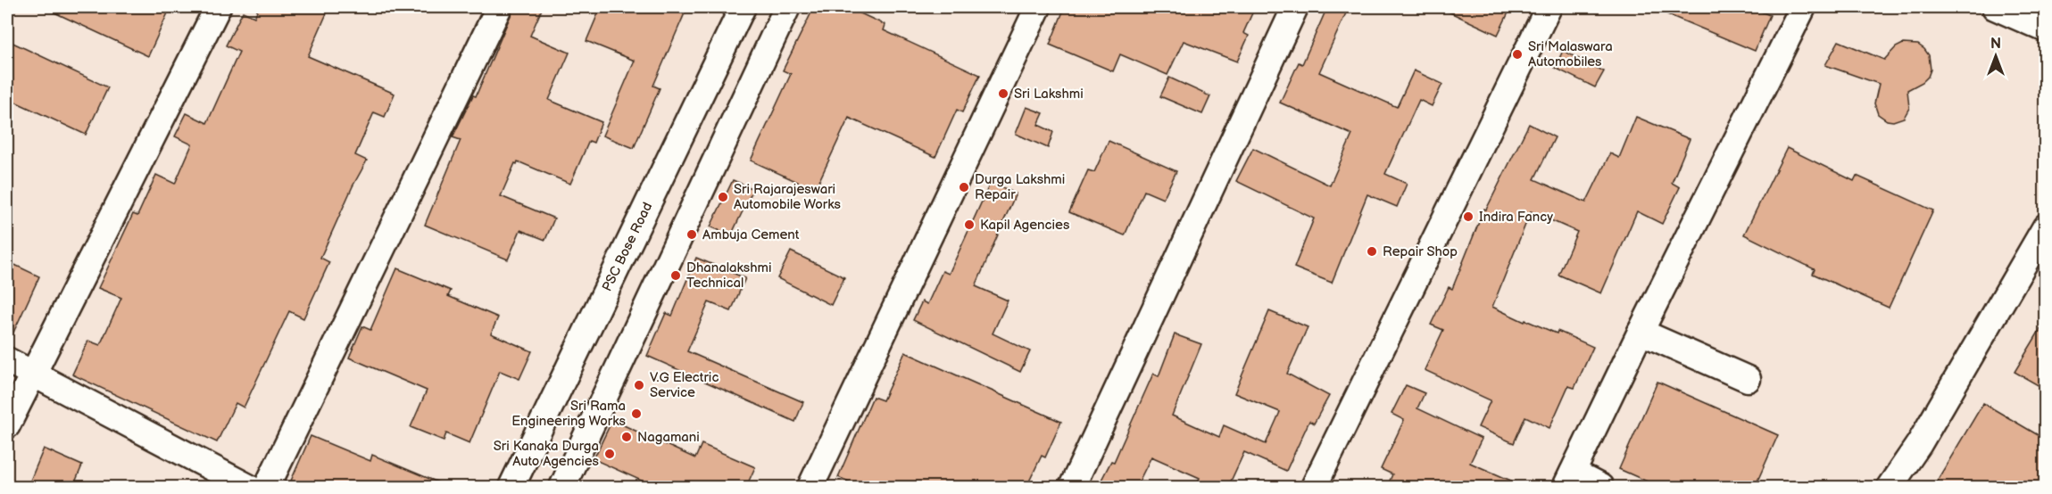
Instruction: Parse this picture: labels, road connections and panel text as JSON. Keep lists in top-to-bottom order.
{
  "streets": {
    "street": ["PSC Bose Road"]
  },
  "places": [
    "Sri Malaswara Automobiles",
    "Sri Lakshmi",
    "Durga Lakshmi Repair",
    "Sri Rajarajeswari Automobile Works",
    "Indira Fancy",
    "Kapil Agencies",
    "Ambuja Cement",
    "Repair Shop",
    "Dhanalakshmi Technical",
    "V.G Electric Service",
    "Sri Rama Engineering Works",
    "Nagamani",
    "Sri Kanaka Durga Auto Agencies"
  ],
  "north": "top"
}
